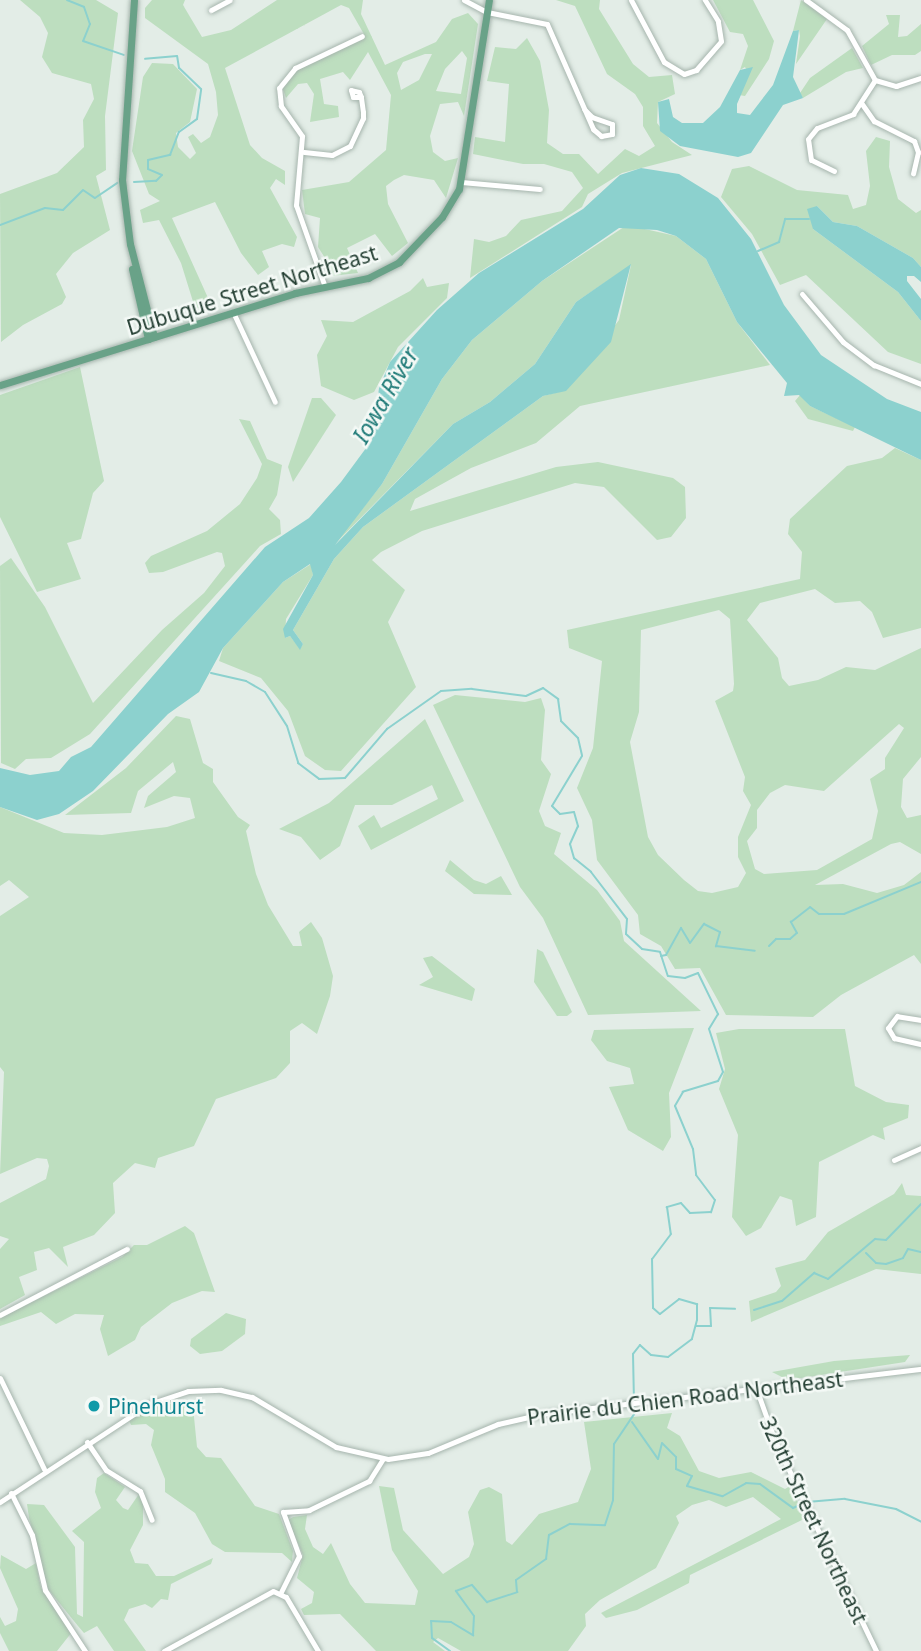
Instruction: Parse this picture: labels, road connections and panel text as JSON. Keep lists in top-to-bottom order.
{
  "streets": {
    "main road": ["Dubuque Street Northeast"],
    "street": ["Prairie du Chien Road Northeast", "320th Street Northeast"]
  },
  "crossings": [
    ["Prairie du Chien Road Northeast", "320th Street Northeast"]
  ],
  "water": ["Iowa River"],
  "places": ["Pinehurst"]
}
